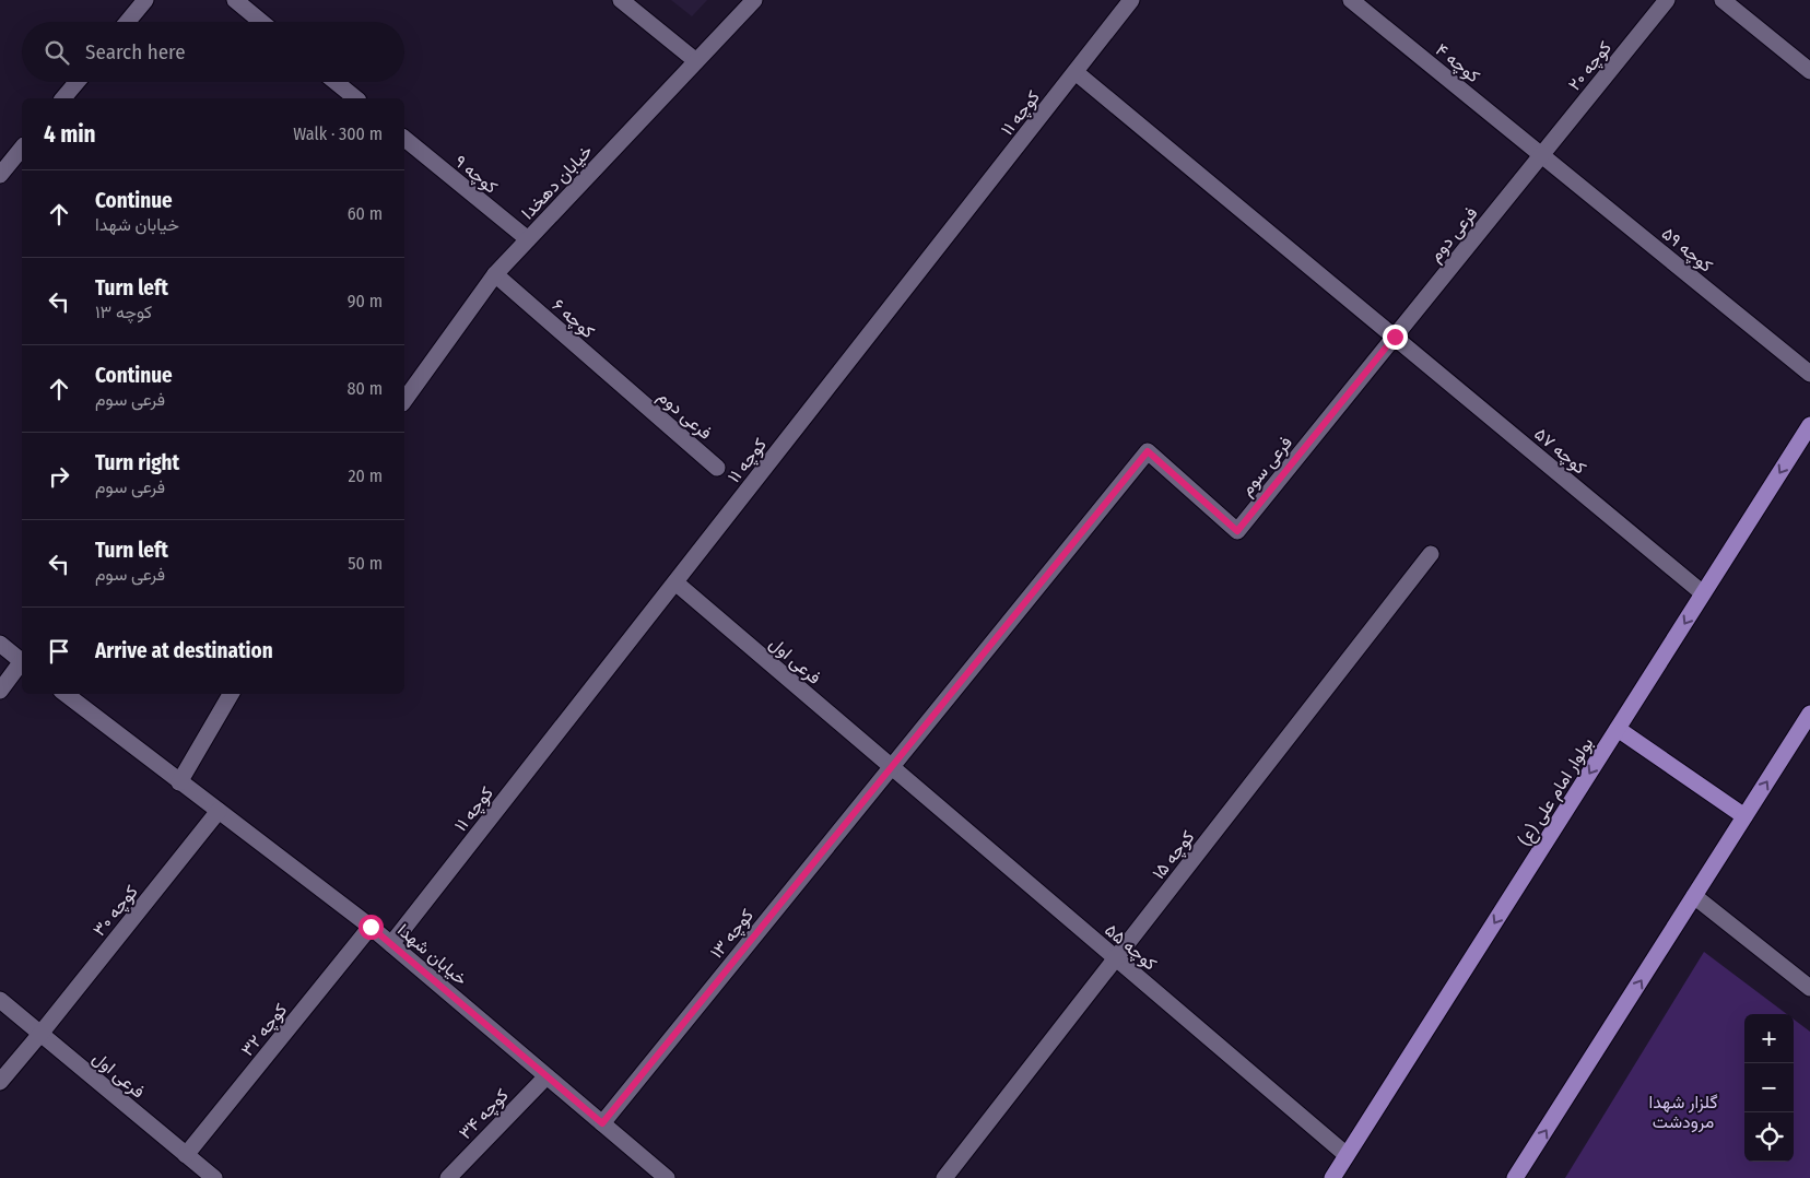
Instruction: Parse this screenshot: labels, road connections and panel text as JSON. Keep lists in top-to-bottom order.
{
  "streets": {
    "main road": ["بولوار امام علی (ع)"],
    "street": [
      "کوچه ۴",
      "کوچه ۲۰",
      "کوچه ۱۱",
      "کوچه ۹",
      "خیابان دهخدا",
      "فرعی دوم",
      "کوچه ۵۹",
      "کوچه ۶",
      "کوچه ۵۷",
      "فرعی سوم",
      "فرعی اول",
      "کوچه ۱۵",
      "کوچه ۳۰",
      "کوچه ۱۳",
      "کوچه ۵۵",
      "خیابان شهدا",
      "کوچه ۳۲",
      "کوچه ۳۴"
    ]
  },
  "crossings": [
    ["کوچه ۴", "کوچه ۲۰"],
    ["کوچه ۴", "فرعی دوم"],
    ["کوچه ۴", "کوچه ۵۹"],
    ["کوچه ۲۰", "فرعی دوم"],
    ["کوچه ۲۰", "کوچه ۵۹"],
    ["کوچه ۱۱", "فرعی اول"],
    ["کوچه ۱۱", "خیابان شهدا"],
    ["کوچه ۹", "خیابان دهخدا"],
    ["خیابان دهخدا", "کوچه ۶"],
    ["فرعی دوم", "کوچه ۵۹"],
    ["فرعی دوم", "کوچه ۶"],
    ["فرعی دوم", "کوچه ۵۷"],
    ["فرعی دوم", "فرعی سوم"],
    ["کوچه ۵۷", "فرعی سوم"],
    ["کوچه ۵۷", "بولوار امام علی (ع)"],
    ["فرعی سوم", "فرعی اول"],
    ["فرعی سوم", "کوچه ۱۳"],
    ["فرعی سوم", "کوچه ۵۵"],
    ["فرعی اول", "کوچه ۳۰"],
    ["فرعی اول", "کوچه ۱۳"],
    ["فرعی اول", "کوچه ۵۵"],
    ["فرعی اول", "کوچه ۳۲"],
    ["بولوار امام علی (ع)", "کوچه ۵۵"],
    ["کوچه ۱۵", "کوچه ۵۵"],
    ["کوچه ۳۰", "خیابان شهدا"],
    ["کوچه ۱۳", "کوچه ۵۵"],
    ["کوچه ۱۳", "خیابان شهدا"],
    ["خیابان شهدا", "کوچه ۳۲"],
    ["خیابان شهدا", "کوچه ۳۴"]
  ],
  "one_way": ["بولوار امام علی (ع)"],
  "parks": ["گلزار شهدا مرودشت"],
  "page": {
    "search": "Search here",
    "heading": ["4 min", "Walk · 300 m"],
    "list": [
      ["Continue", "خیابان شهدا", "60 m"],
      ["Turn left", "کوچه ۱۳", "90 m"],
      ["Continue", "فرعی سوم", "80 m"],
      ["Turn right", "فرعی سوم", "20 m"],
      ["Turn left", "فرعی سوم", "50 m"],
      "Arrive at destination"
    ],
    "map_buttons": ["+", "−"]
  }
}
